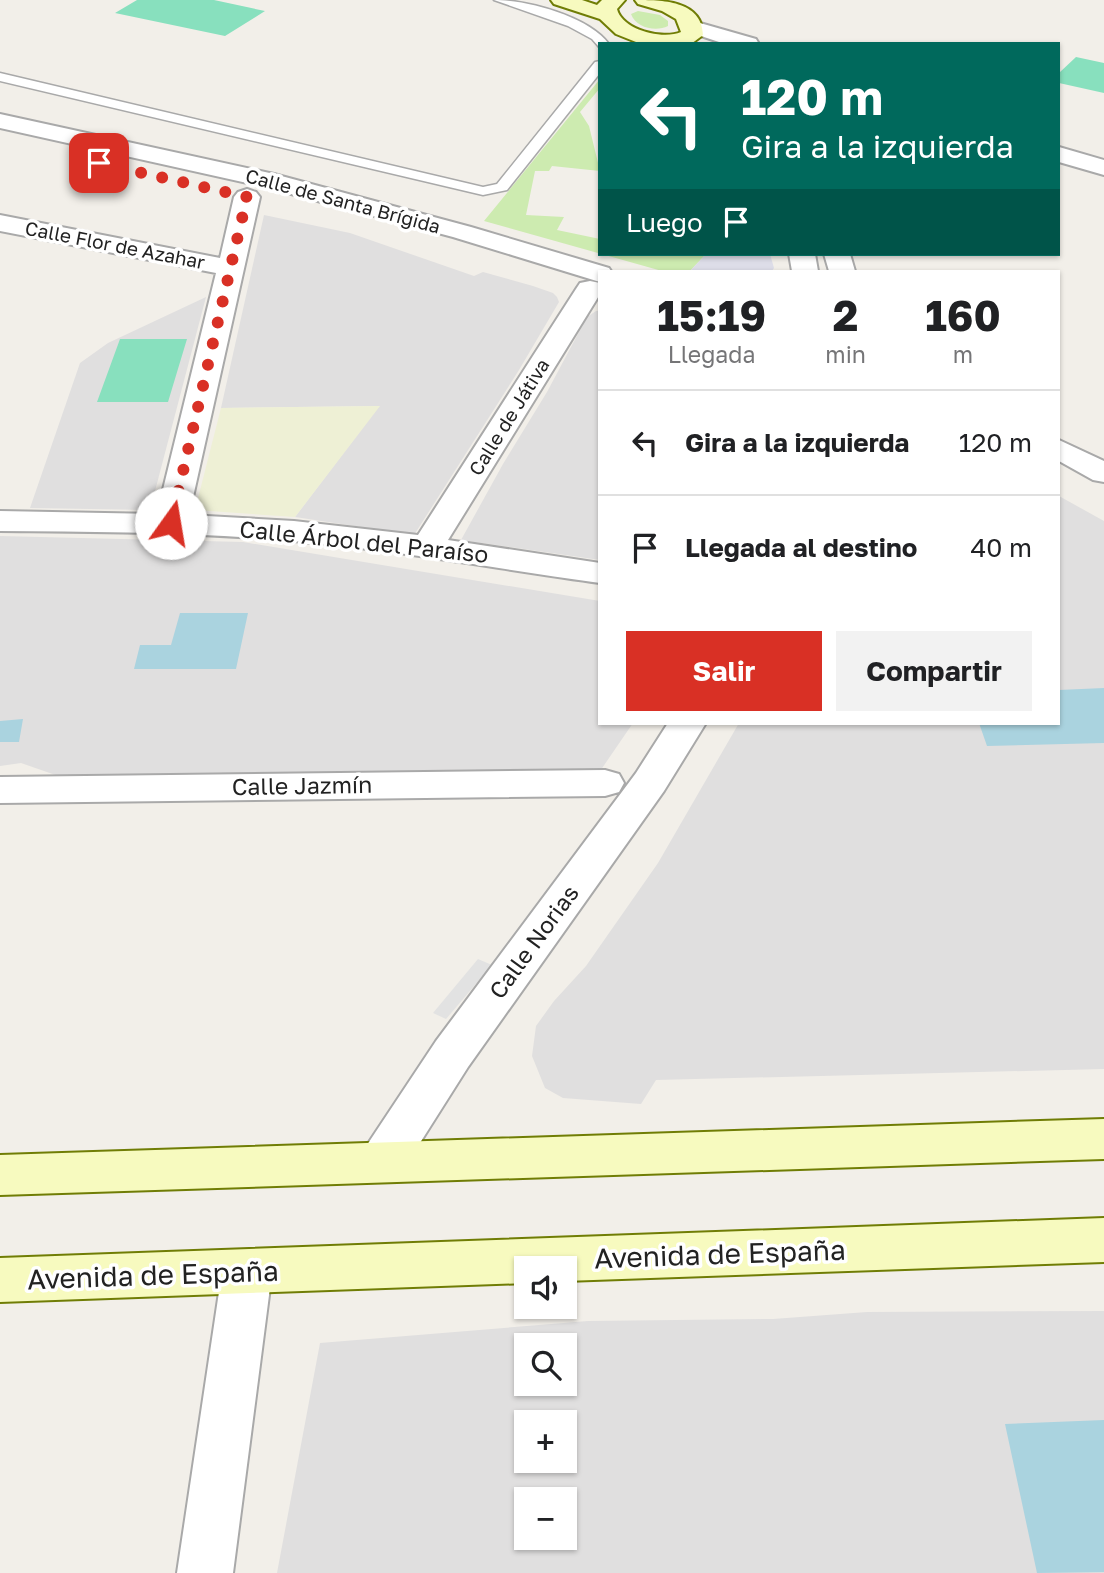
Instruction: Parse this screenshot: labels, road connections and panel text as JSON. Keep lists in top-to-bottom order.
{
  "streets": {
    "street": [
      "Calle de Santa Brígida",
      "Calle Flor de Azahar",
      "Calle de Játiva",
      "Calle Árbol del Paraíso",
      "Calle Jazmín",
      "Calle Norias",
      "Avenida de España"
    ]
  },
  "crossings": [
    ["Calle de Santa Brígida", "Calle de Játiva"],
    ["Calle de Játiva", "Calle Árbol del Paraíso"]
  ],
  "page": {
    "turn": ["120 m", "Gira a la izquierda"],
    "then": "Luego",
    "eta": [
      "15:19",
      "Llegada",
      "2",
      "min",
      "160",
      "m"
    ],
    "list": [
      {
        "name": "Gira a la izquierda",
        "value": "120 m"
      },
      {
        "name": "Llegada al destino",
        "value": "40 m"
      }
    ],
    "buttons": ["Salir", "Compartir"],
    "map_buttons": ["+", "−"]
  }
}
